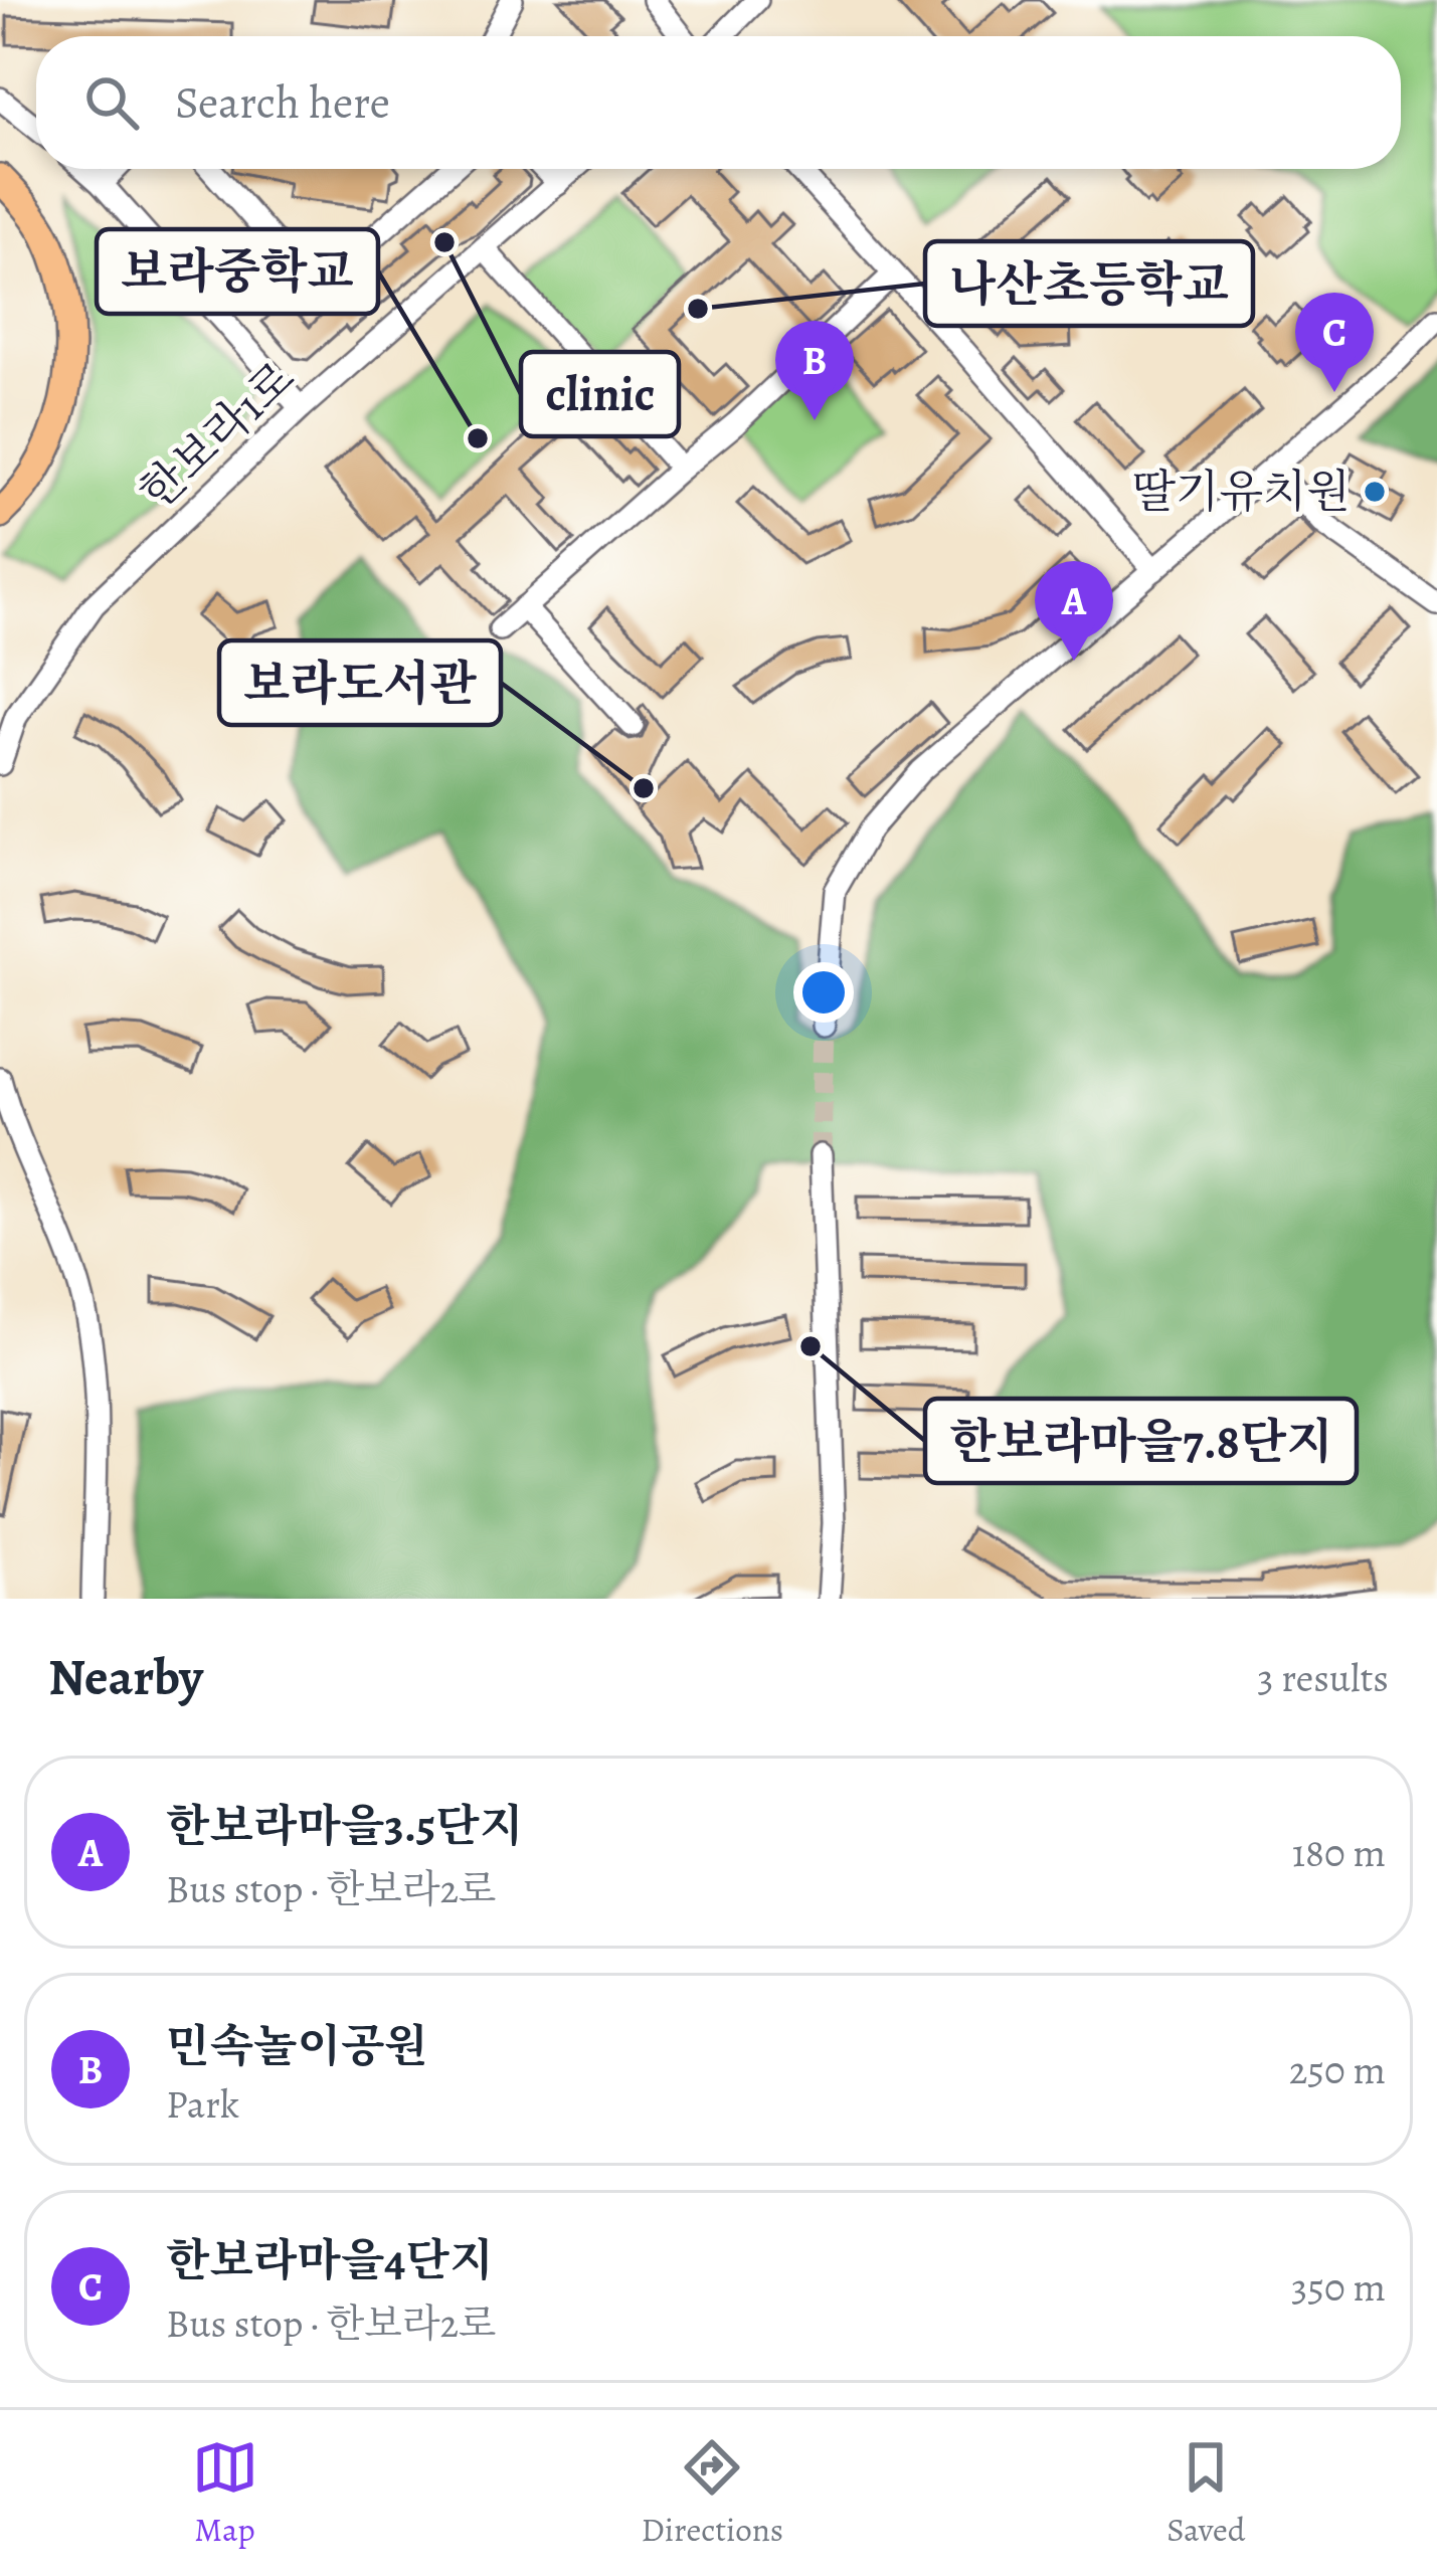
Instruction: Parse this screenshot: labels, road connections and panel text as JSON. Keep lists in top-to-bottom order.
{
  "streets": {
    "street": ["한보라1로"]
  },
  "places": [
    "clinic",
    "나산초등학교",
    "보라중학교",
    "딸기유치원",
    "보라도서관",
    "한보라마을7.8단지"
  ],
  "page": {
    "search": "Search here",
    "pins": ["C", "B", "A"],
    "heading": ["Nearby", "3 results"],
    "list": [
      {
        "mark": "A",
        "name": "한보라마을3.5단지",
        "note": "Bus stop · 한보라2로",
        "value": "180 m"
      },
      {
        "mark": "B",
        "name": "민속놀이공원",
        "note": "Park",
        "value": "250 m"
      },
      {
        "mark": "C",
        "name": "한보라마을4단지",
        "note": "Bus stop · 한보라2로",
        "value": "350 m"
      }
    ],
    "nav": ["Map", "Directions", "Saved"]
  }
}
